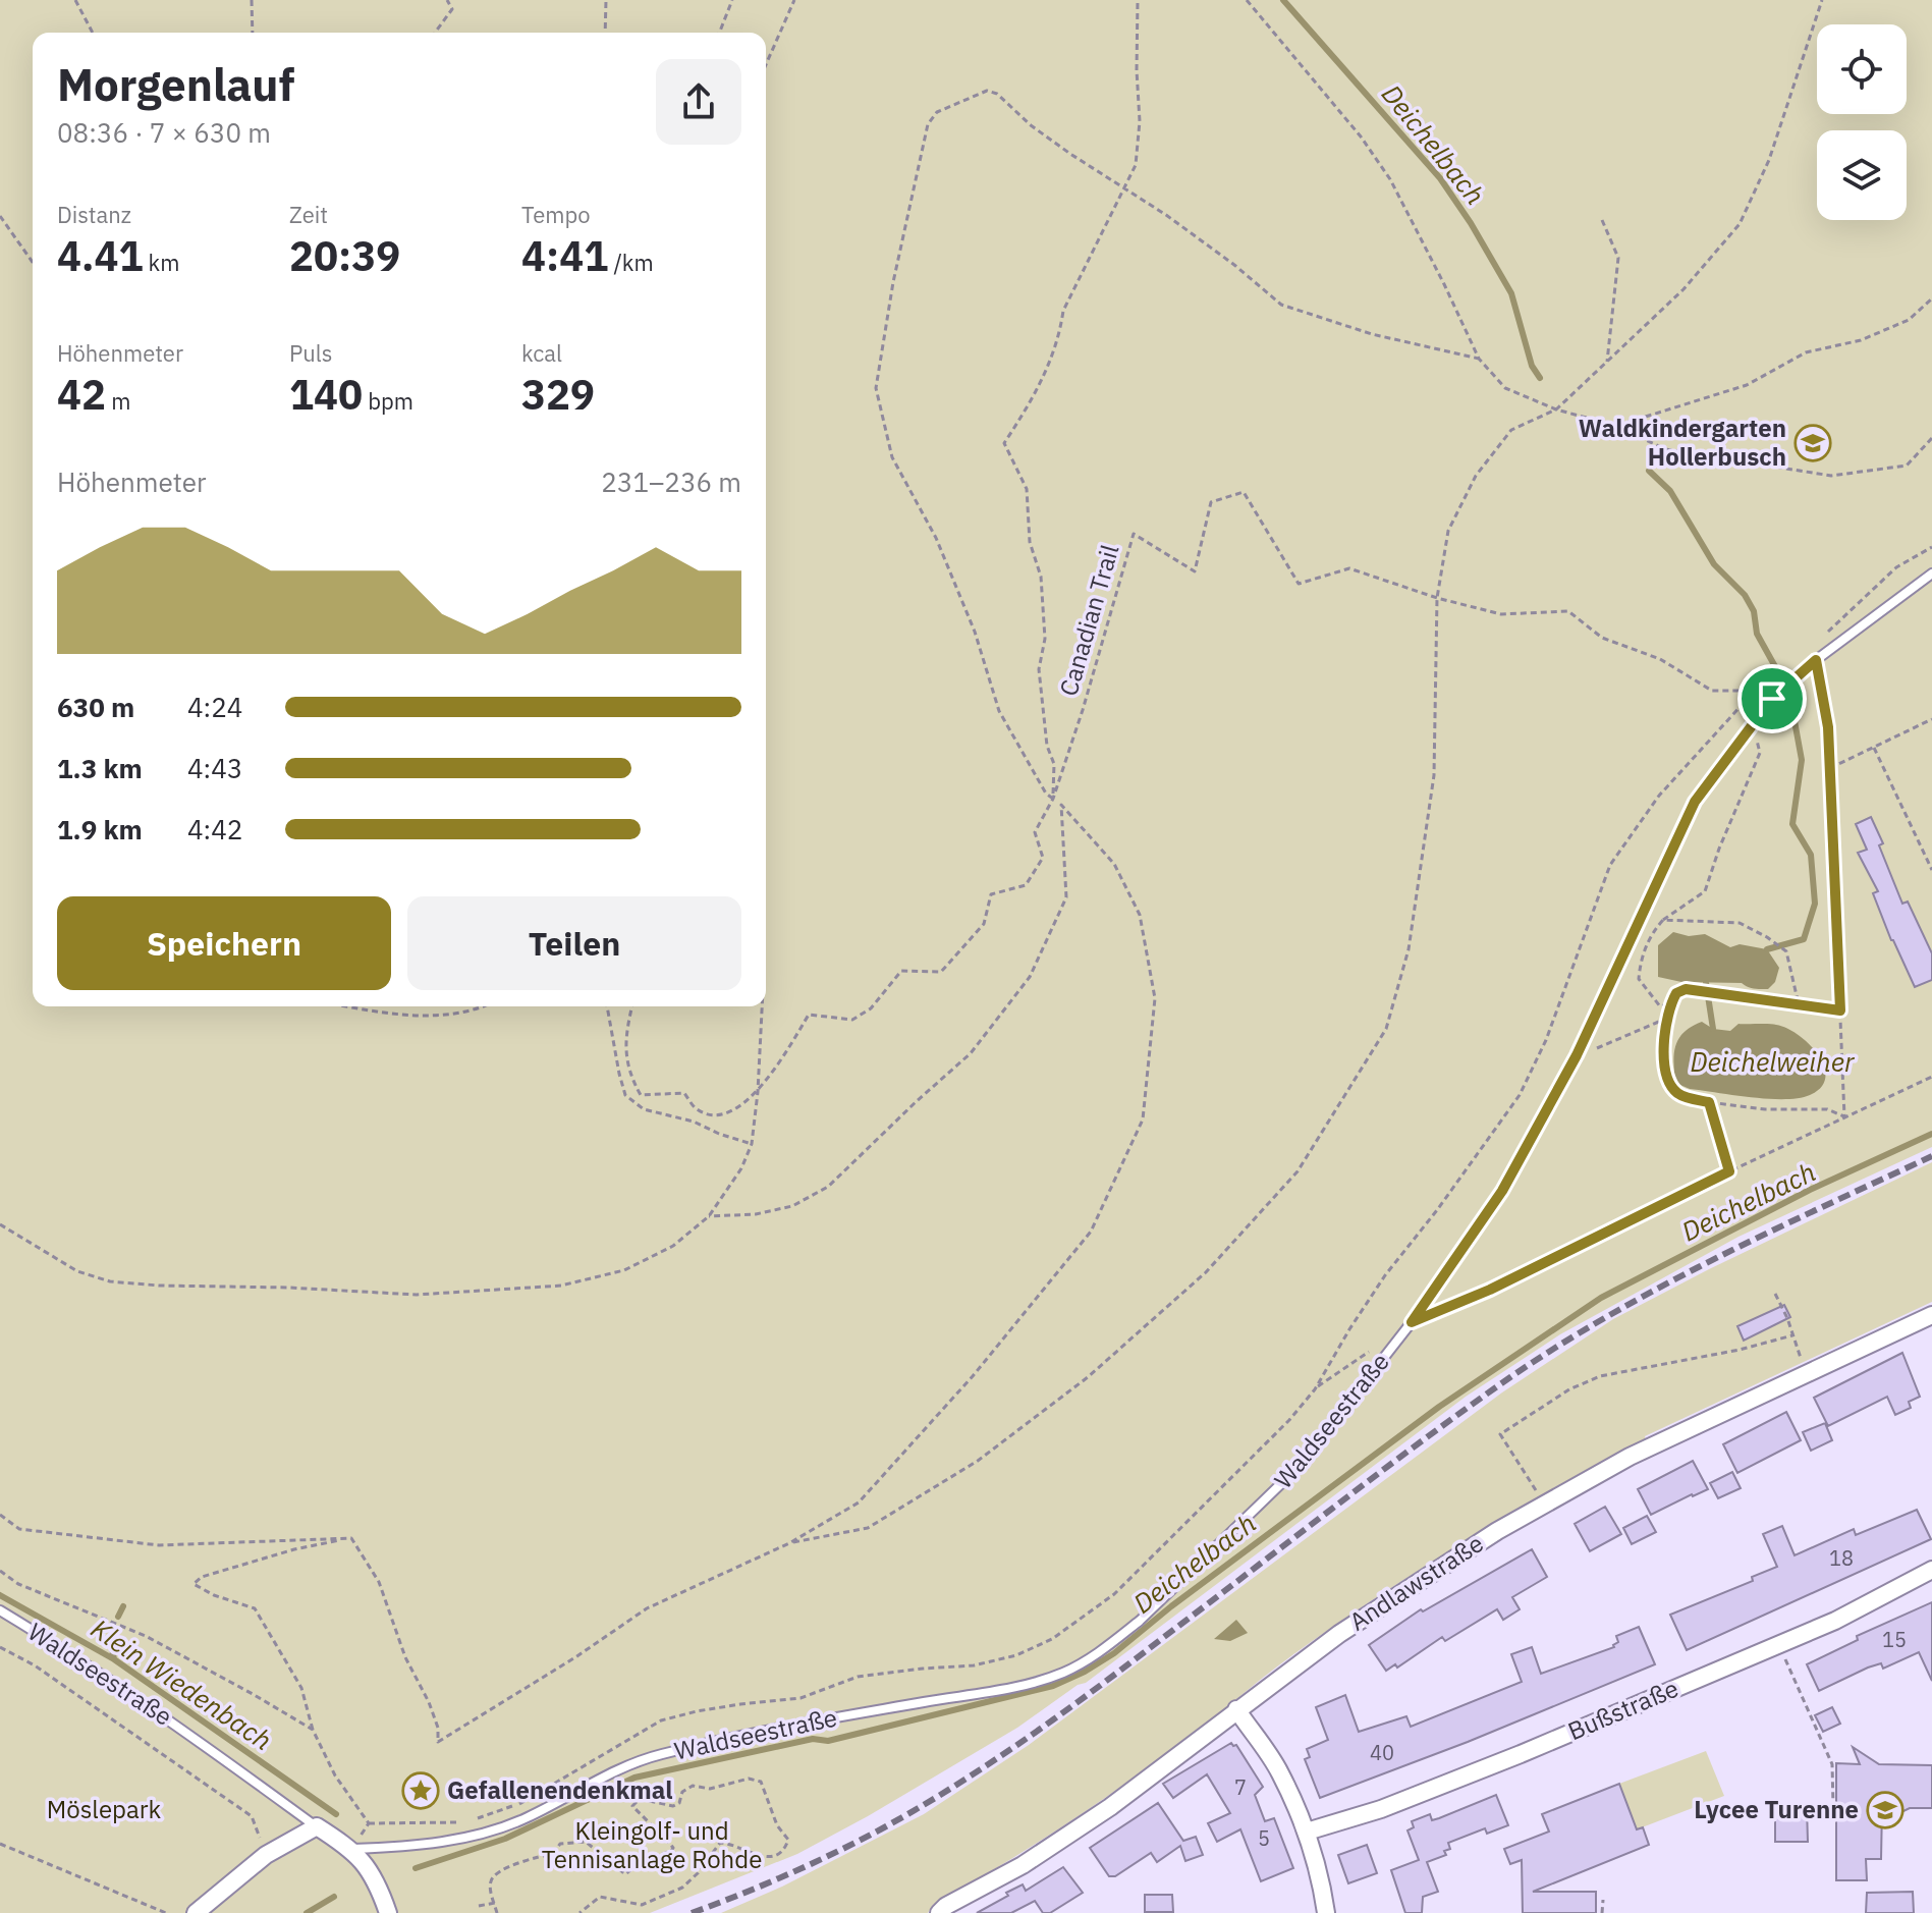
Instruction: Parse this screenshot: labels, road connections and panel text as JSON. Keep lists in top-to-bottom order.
{
  "streets": {
    "street": ["Waldseestraße", "Andlawstraße", "Bußstraße"],
    "path": ["Canadian Trail"]
  },
  "crossings": [
    ["Canadian Trail", "Waldseestraße"]
  ],
  "water": ["Deichelbach", "Deichelweiher", "Klein Wiedenbach"],
  "parks": ["Möslepark", "Kleingolf- und Tennisanlage Rohde"],
  "places": {
    "school or university": ["Waldkindergarten Hollerbusch", "Lycee Turenne"],
    "place": ["Gefallenendenkmal"]
  },
  "house_numbers": [
    "18",
    "15",
    "40",
    "7",
    "5"
  ],
  "page": {
    "heading": ["Morgenlauf", "08:36 · 7 × 630 m"],
    "stats": [
      ["Distanz", "4.41 km"],
      ["Zeit", "20:39"],
      ["Tempo", "4:41 /km"],
      ["Höhenmeter", "42 m"],
      ["Puls", "140 bpm"],
      ["kcal", "329"]
    ],
    "chart": ["Höhenmeter", "231–236 m"],
    "list": [
      {
        "name": "630 m",
        "note": "4:24"
      },
      {
        "name": "1.3 km",
        "note": "4:43"
      },
      {
        "name": "1.9 km",
        "note": "4:42"
      }
    ],
    "buttons": ["Speichern", "Teilen"]
  }
}
